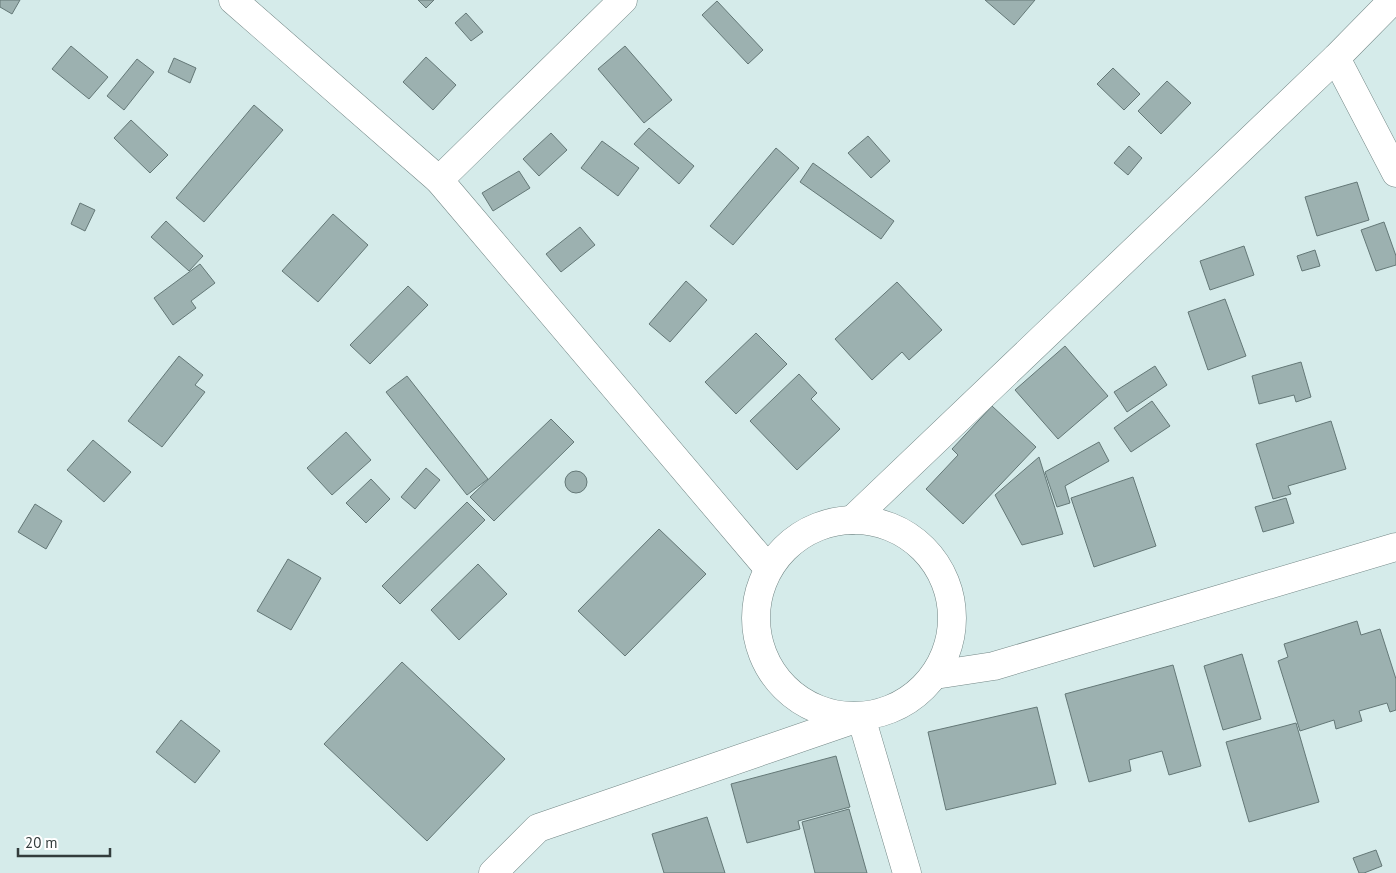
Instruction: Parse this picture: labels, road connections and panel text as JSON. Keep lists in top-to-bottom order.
{
  "scale_bar": "20 m"
}
